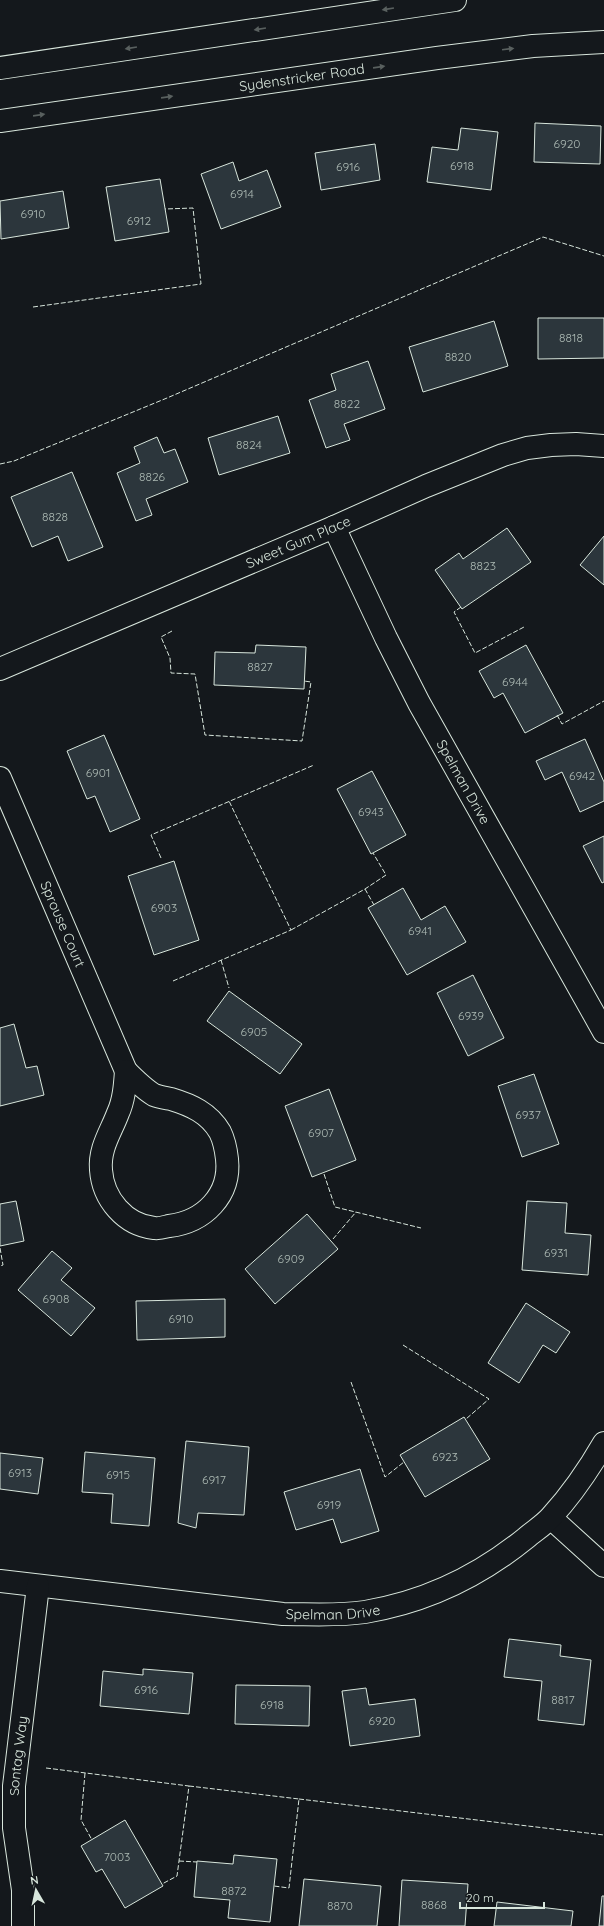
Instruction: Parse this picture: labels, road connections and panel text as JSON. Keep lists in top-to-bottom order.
{
  "streets": {
    "street": [
      "Sydenstricker Road",
      "Sweet Gum Place",
      "Spelman Drive",
      "Sprouse Court",
      "Sontag Way"
    ]
  },
  "crossings": [
    ["Sweet Gum Place", "Spelman Drive"],
    ["Spelman Drive", "Sontag Way"]
  ],
  "house_numbers": [
    "6920",
    "6918",
    "6916",
    "6914",
    "6910",
    "6912",
    "8818",
    "8820",
    "8822",
    "8824",
    "8826",
    "8828",
    "8823",
    "8827",
    "6944",
    "6901",
    "6942",
    "6943",
    "6903",
    "6941",
    "6939",
    "6905",
    "6937",
    "6907",
    "6931",
    "6909",
    "6908",
    "6910",
    "6923",
    "6913",
    "6915",
    "6917",
    "6919",
    "6916",
    "8817",
    "6918",
    "6920",
    "7003",
    "8872",
    "8868",
    "8870"
  ],
  "scale_bar": "20 m",
  "north": "top"
}
